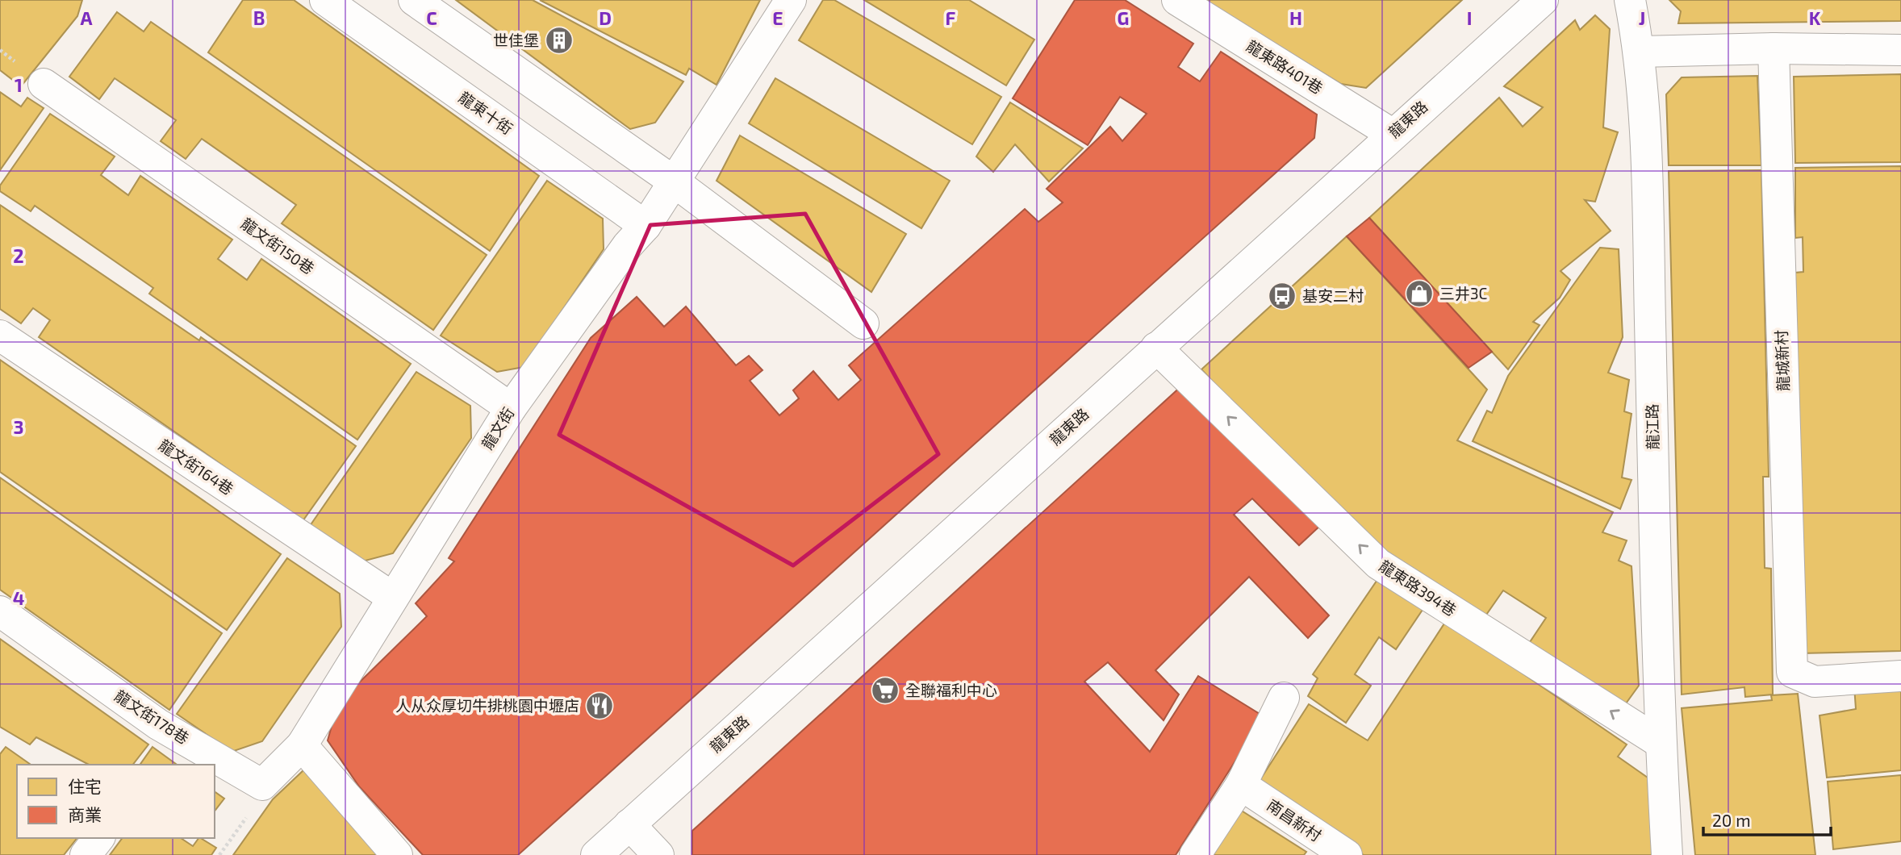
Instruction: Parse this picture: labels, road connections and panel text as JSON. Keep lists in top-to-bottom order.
{
  "streets": {
    "street": [
      "龍東路401巷",
      "龍東十街",
      "龍東路",
      "龍文街150巷",
      "龍城新村",
      "龍江路",
      "龍文街",
      "龍文街164巷",
      "龍東路394巷",
      "龍文街178巷",
      "南昌新村"
    ]
  },
  "crossings": [
    ["龍東路401巷", "龍東路"],
    ["龍東十街", "龍文街"],
    ["龍東路", "龍東路394巷"],
    ["龍文街150巷", "龍文街"],
    ["龍江路", "龍東路394巷"],
    ["龍文街", "龍文街164巷"]
  ],
  "one_way": ["龍東路394巷"],
  "places": {
    "building": ["世佳堡"],
    "shop": ["三井3C"],
    "bus stop": ["基安二村"],
    "supermarket": ["全聯福利中心"],
    "restaurant": ["人从众厚切牛排桃園中壢店"]
  },
  "legend": ["住宅", "商業"],
  "scale_bar": "20 m",
  "grid": {
    "columns": [
      "A",
      "B",
      "C",
      "D",
      "E",
      "F",
      "G",
      "H",
      "I",
      "J",
      "K"
    ],
    "rows": [
      "1",
      "2",
      "3",
      "4"
    ]
  }
}
